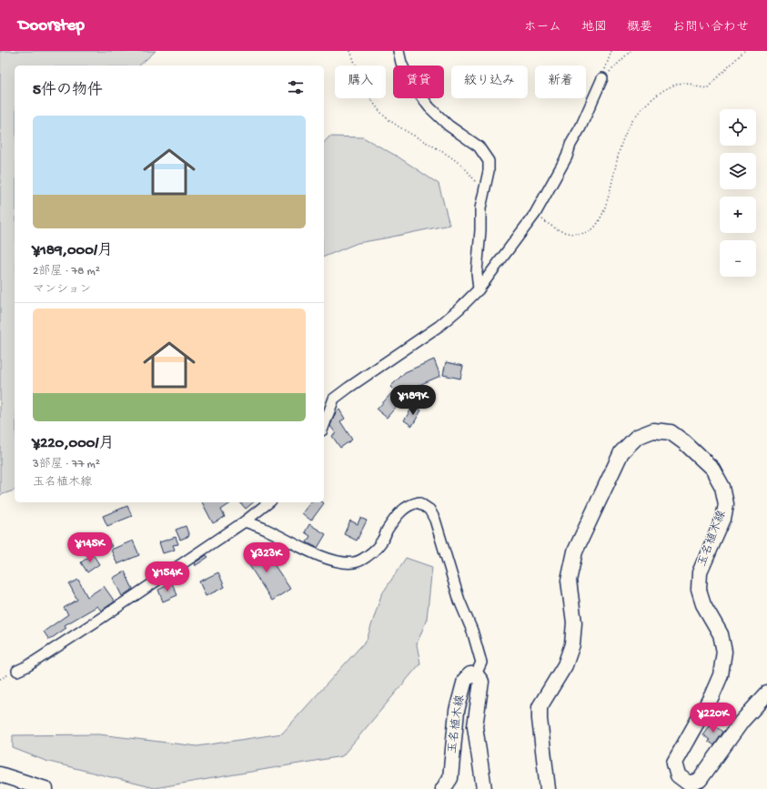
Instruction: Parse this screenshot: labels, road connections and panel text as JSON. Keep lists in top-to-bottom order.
{
  "streets": {
    "main road": ["玉名植木線"]
  },
  "page": {
    "header": "Doorstep",
    "nav": [
      "ホーム",
      "地図",
      "概要",
      "お問い合わせ"
    ],
    "chip": [
      "購入",
      "賃貸",
      "絞り込み",
      "新着"
    ],
    "heading": "5件の物件",
    "map_buttons": ["+", "−"],
    "list": [
      {
        "name": "¥189,000/月",
        "note": "2部屋 · 78 m² · マンション"
      },
      {
        "name": "¥220,000/月",
        "note": "3部屋 · 77 m² · 玉名植木線"
      }
    ],
    "price": [
      "¥189K",
      "¥145K",
      "¥323K",
      "¥154K",
      "¥220K"
    ]
  }
}
